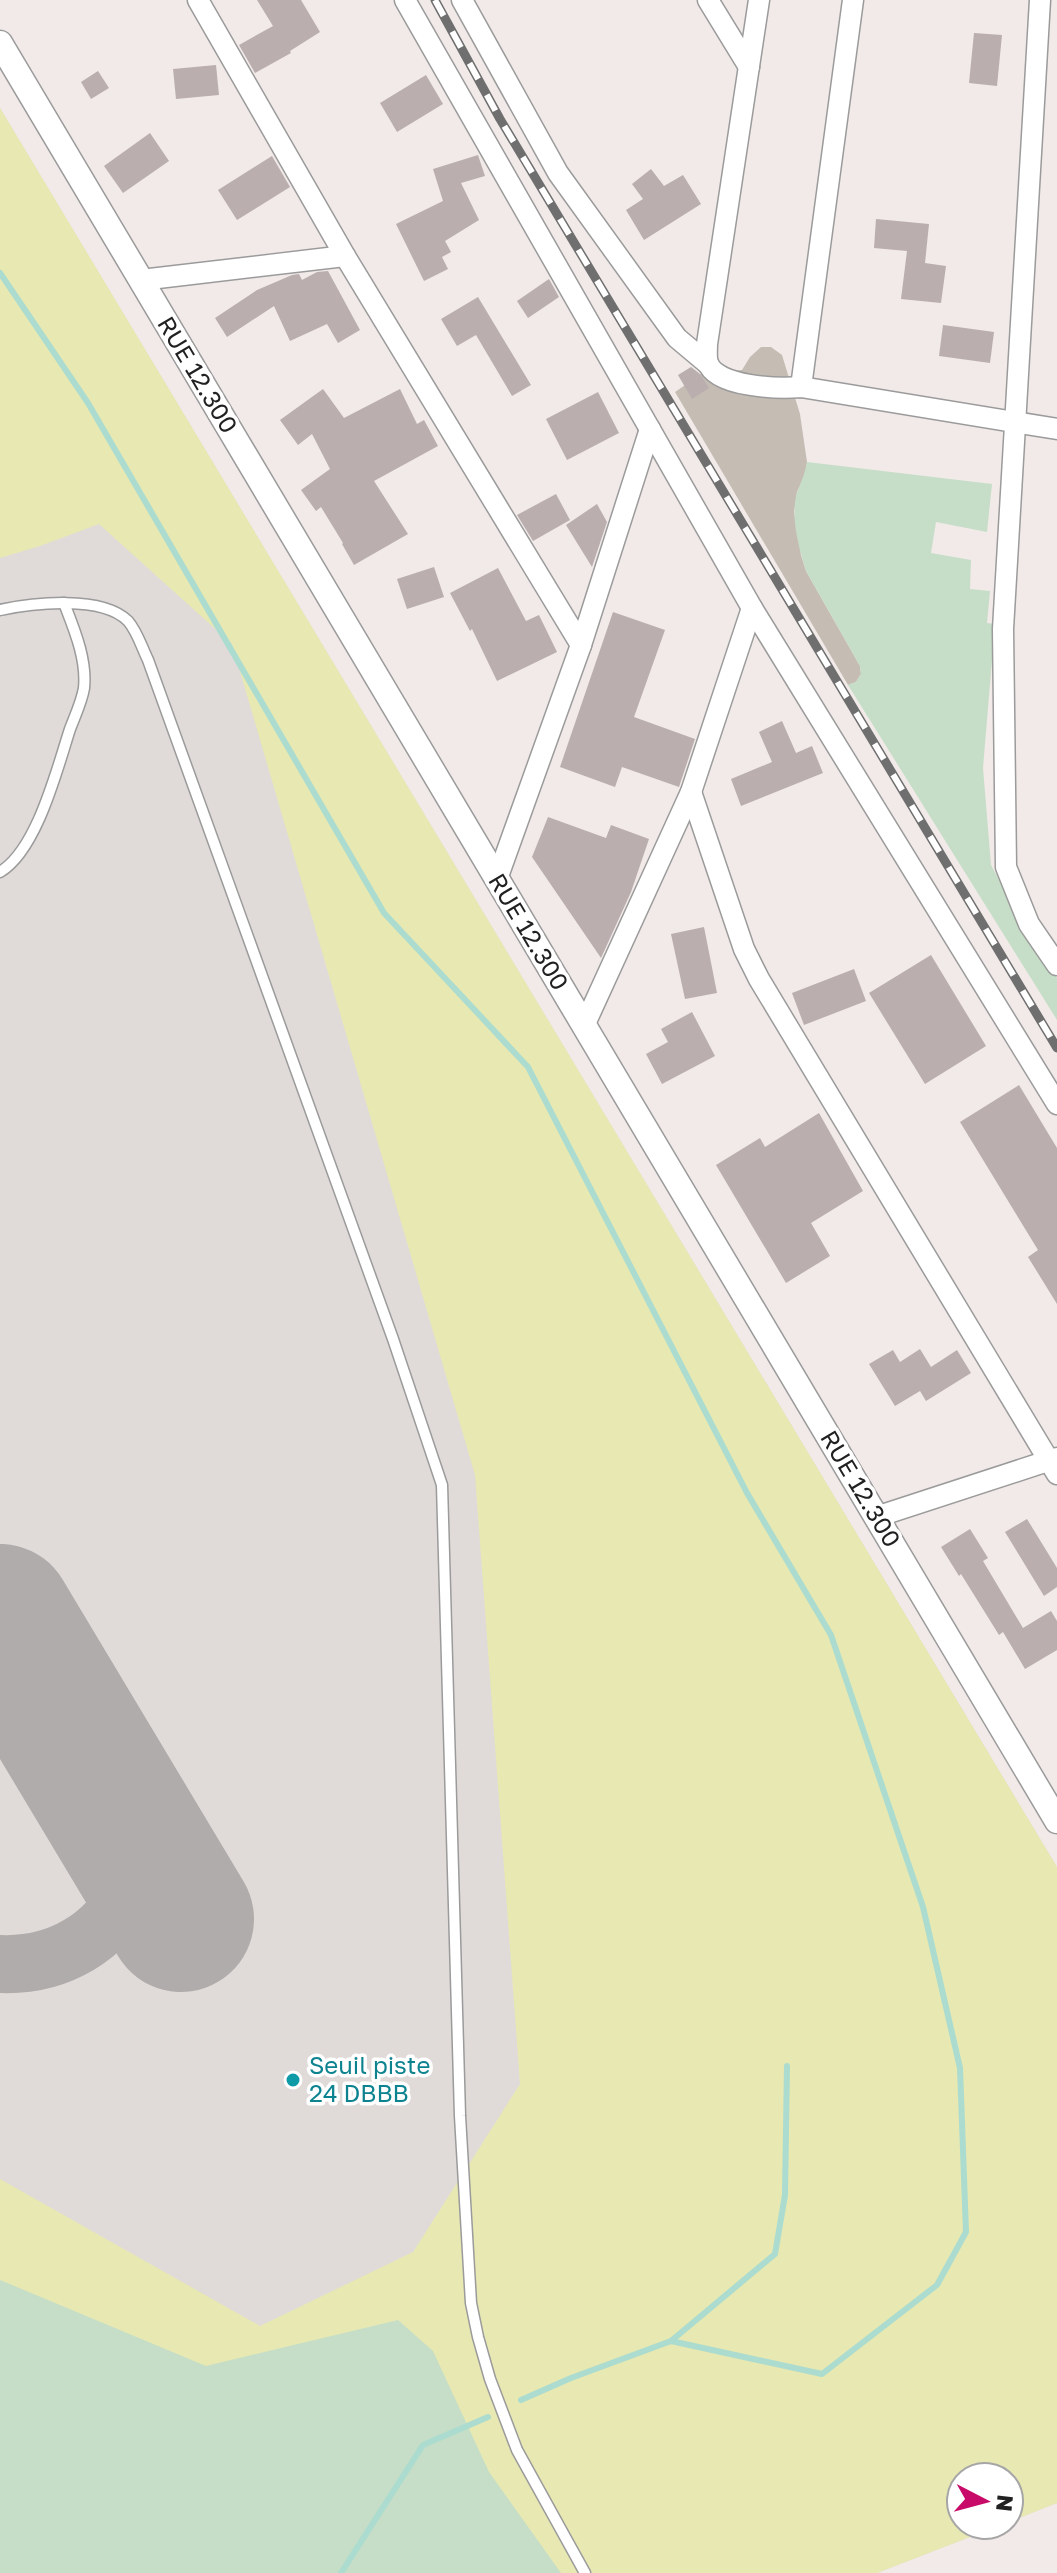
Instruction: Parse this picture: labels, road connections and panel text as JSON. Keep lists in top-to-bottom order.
{
  "streets": {
    "street": ["RUE 12.300"]
  },
  "places": ["Seuil piste 24 DBBB"],
  "north": "right"
}
